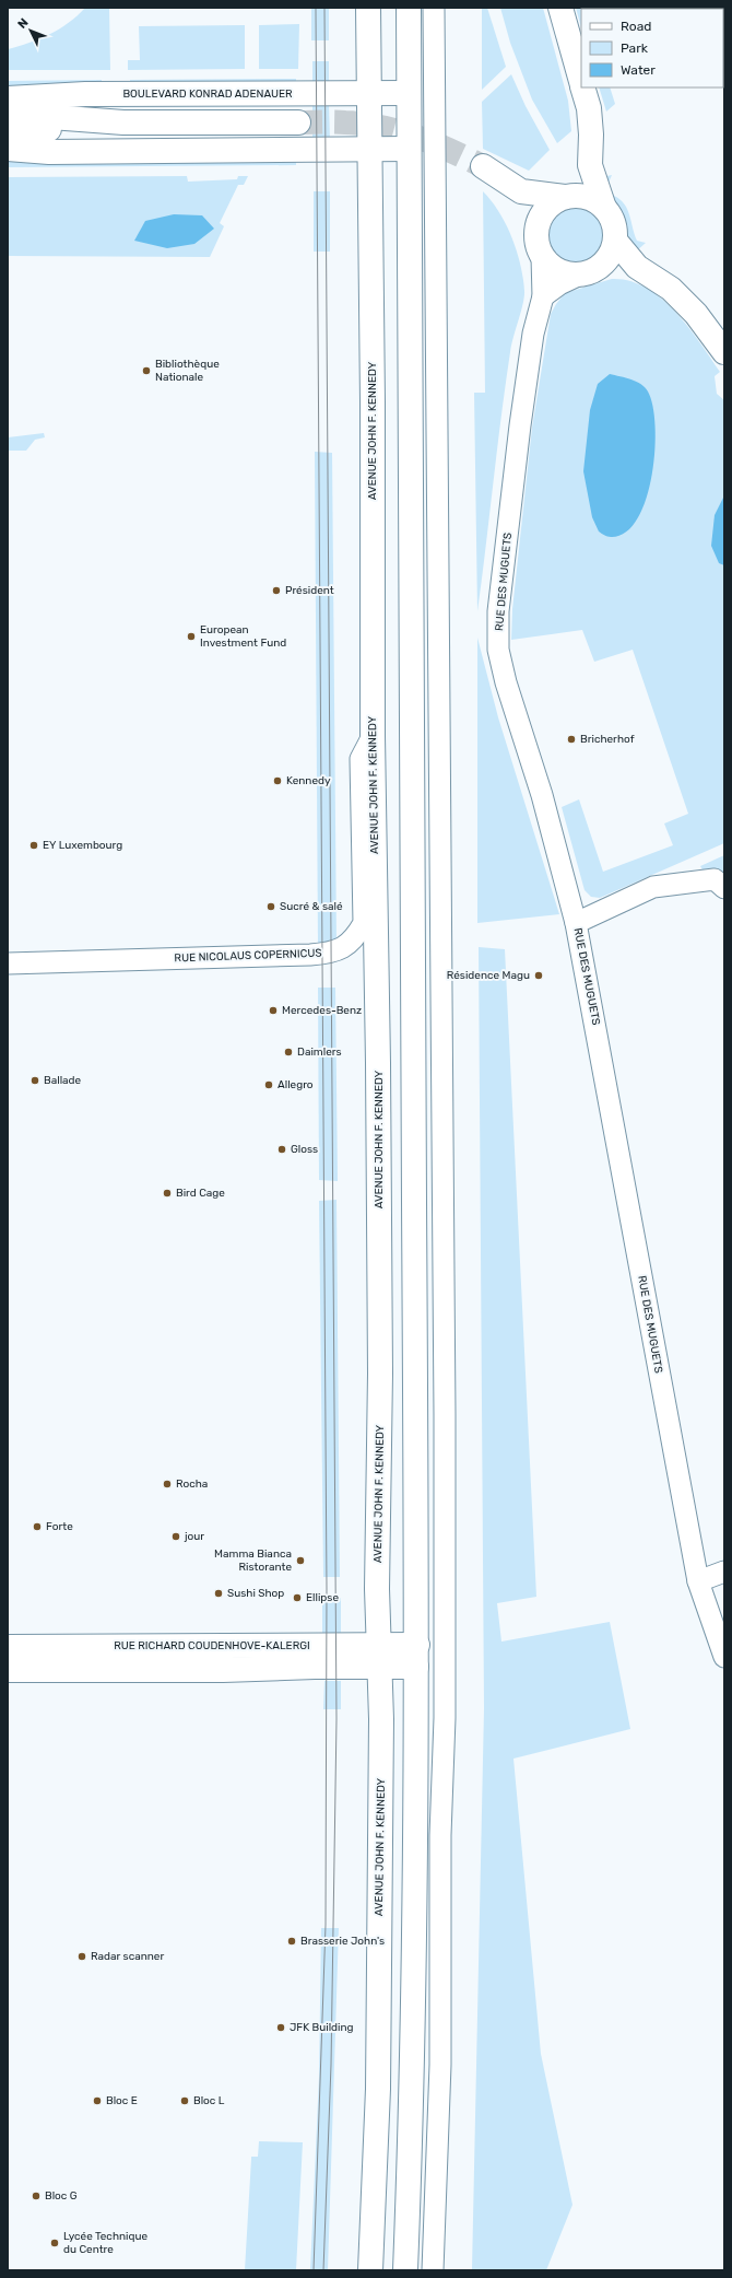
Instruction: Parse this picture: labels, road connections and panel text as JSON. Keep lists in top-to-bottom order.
{
  "streets": {
    "main road": ["BOULEVARD KONRAD ADENAUER", "AVENUE JOHN F. KENNEDY", "RUE RICHARD COUDENHOVE-KALERGI"],
    "street": ["RUE DES MUGUETS", "RUE NICOLAUS COPERNICUS"]
  },
  "crossings": [
    ["BOULEVARD KONRAD ADENAUER", "AVENUE JOHN F. KENNEDY"],
    ["AVENUE JOHN F. KENNEDY", "RUE NICOLAUS COPERNICUS"],
    ["AVENUE JOHN F. KENNEDY", "RUE RICHARD COUDENHOVE-KALERGI"]
  ],
  "places": [
    "Bibliothèque Nationale",
    "Président",
    "European Investment Fund",
    "Bricherhof",
    "Kennedy",
    "EY Luxembourg",
    "Sucré & salé",
    "Résidence Magu",
    "Mercedes-Benz",
    "Daimlers",
    "Ballade",
    "Allegro",
    "Gloss",
    "Bird Cage",
    "Rocha",
    "Forte",
    "jour",
    "Mamma Bianca Ristorante",
    "Sushi Shop",
    "Ellipse",
    "Brasserie John's",
    "Radar scanner",
    "JFK Building",
    "Bloc E",
    "Bloc L",
    "Bloc G",
    "Lycée Technique du Centre"
  ],
  "legend": ["Road", "Park", "Water"],
  "north": "top left"
}
